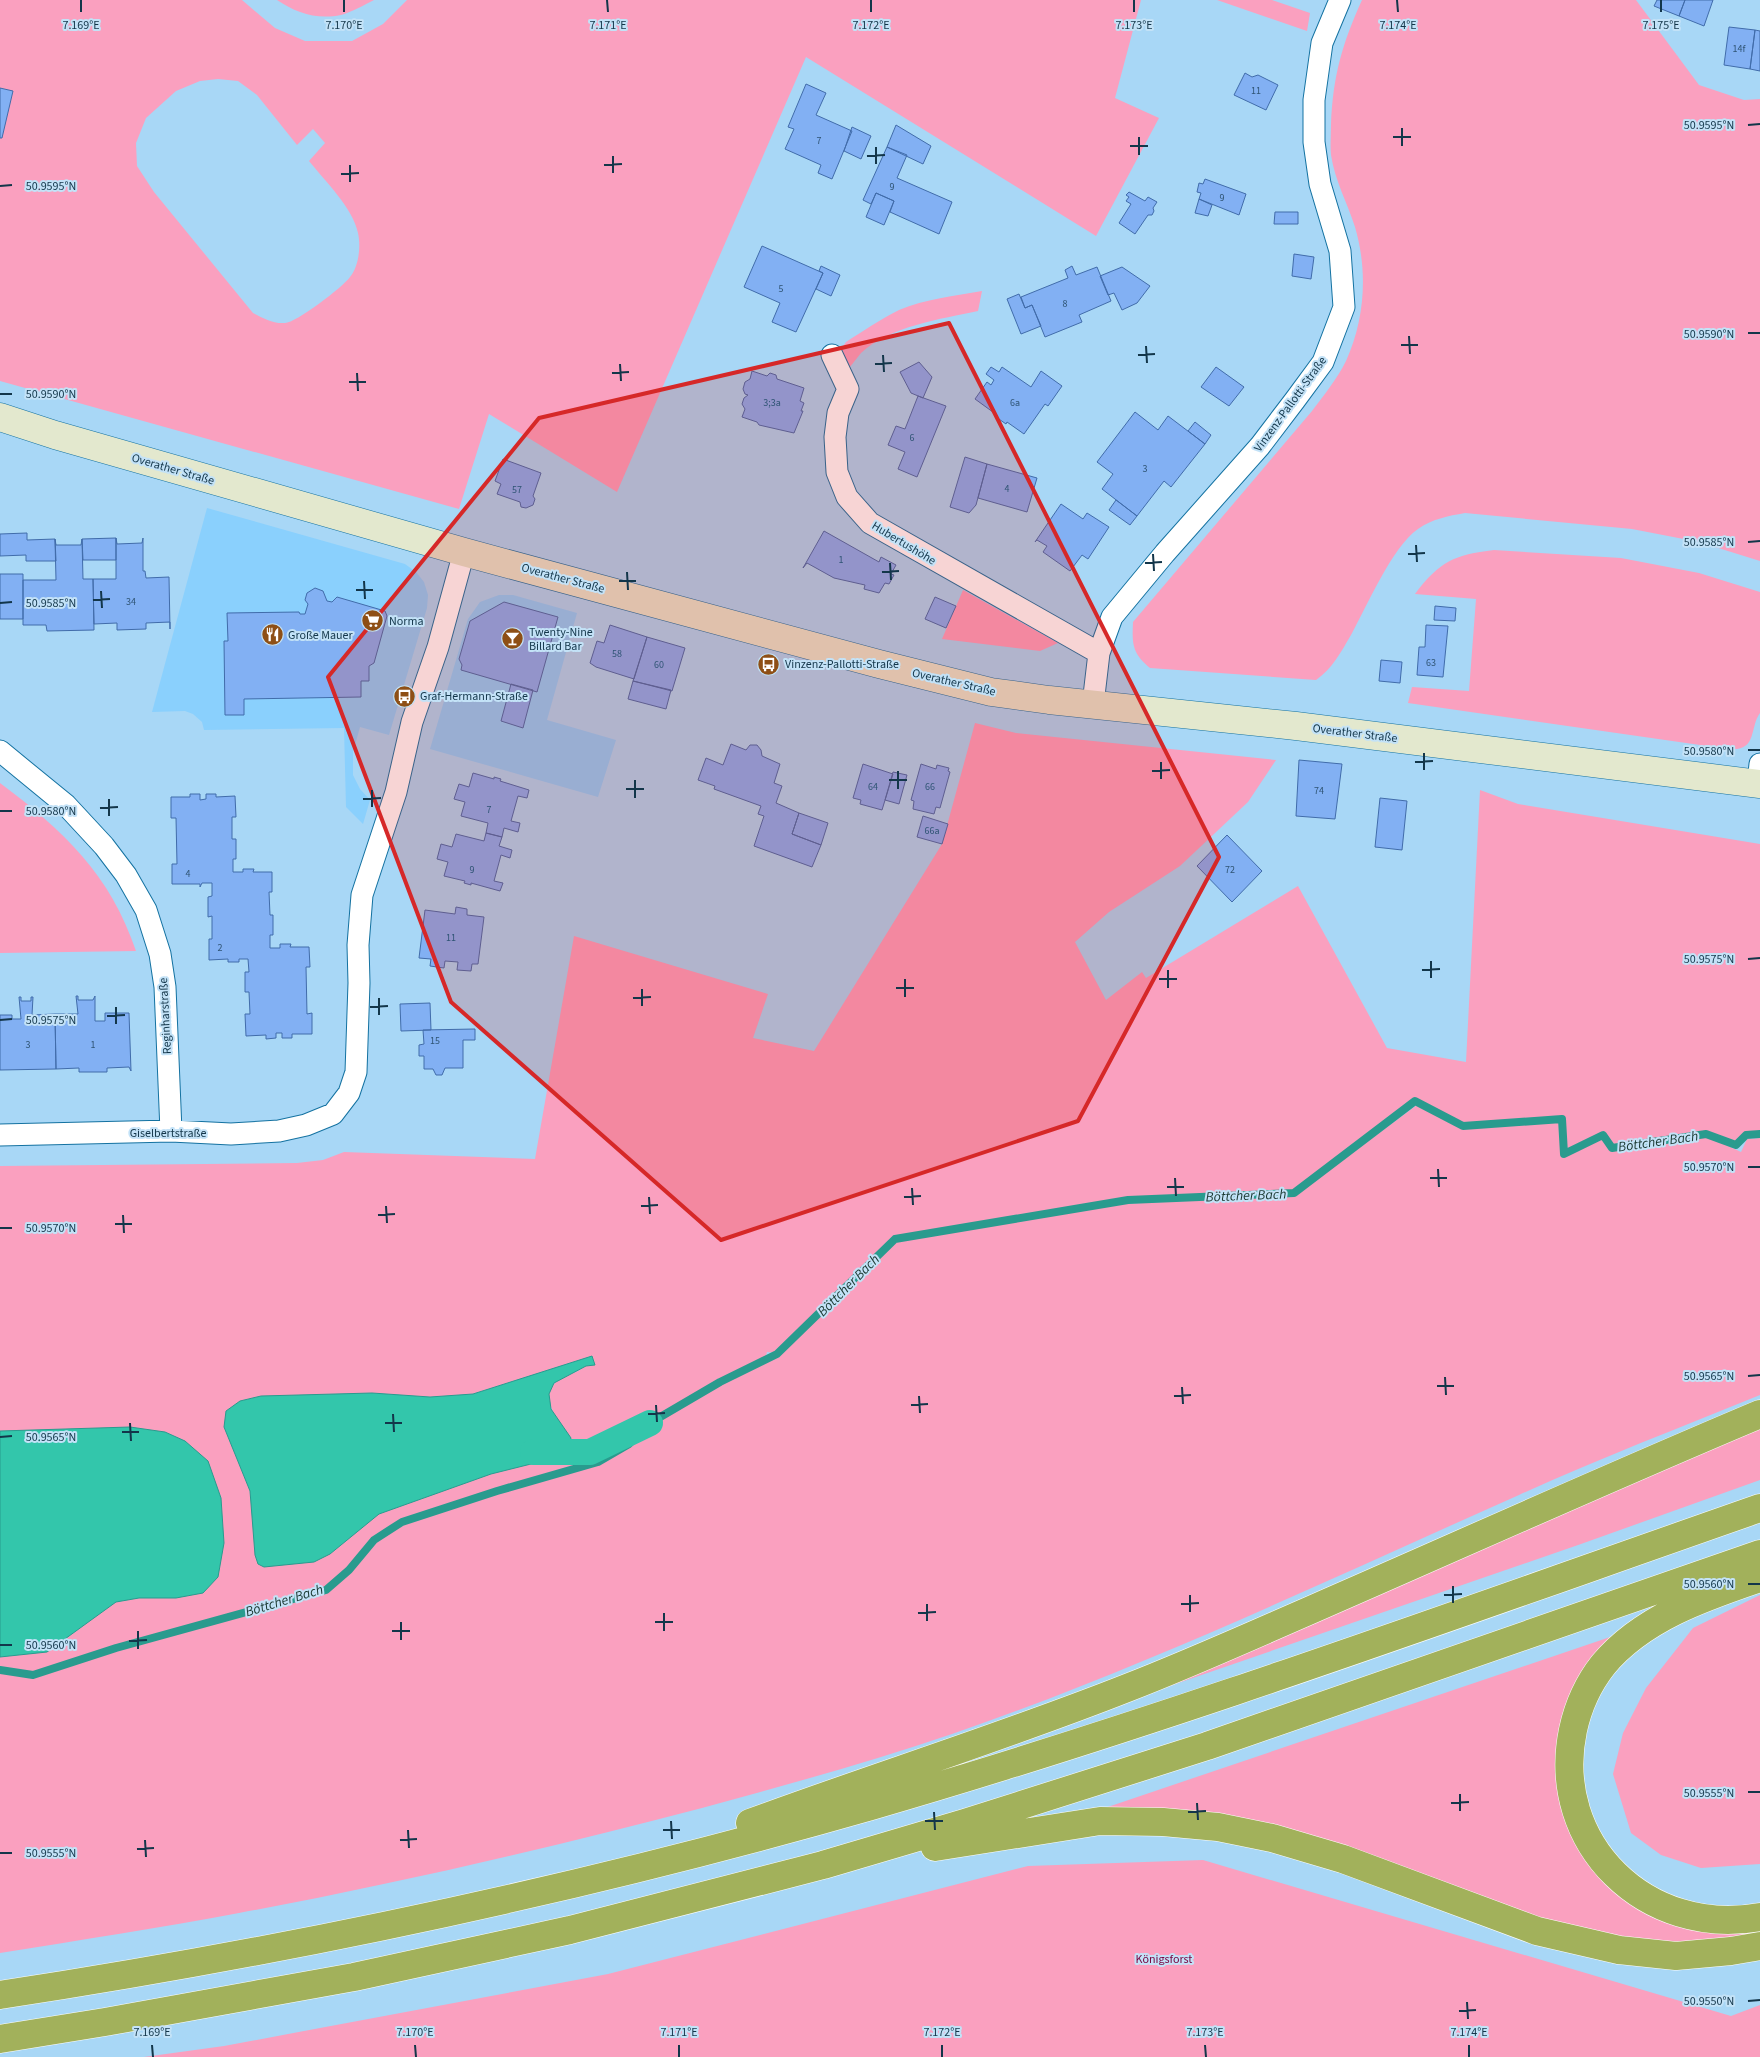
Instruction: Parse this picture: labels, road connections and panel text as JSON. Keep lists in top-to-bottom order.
{
  "streets": {
    "main road": ["Overather Straße"],
    "street": [
      "Vinzenz-Pallotti-Straße",
      "Hubertushöhe",
      "Reginharstraße",
      "Giselbertstraße"
    ]
  },
  "crossings": [
    ["Vinzenz-Pallotti-Straße", "Overather Straße"],
    ["Vinzenz-Pallotti-Straße", "Hubertushöhe"],
    ["Overather Straße", "Giselbertstraße"],
    ["Reginharstraße", "Giselbertstraße"]
  ],
  "water": ["Böttcher Bach"],
  "parks": ["Königsforst"],
  "places": {
    "supermarket": ["Norma"],
    "restaurant": ["Große Mauer"],
    "bar": ["Twenty-Nine Billard Bar"],
    "bus stop": ["Vinzenz-Pallotti-Straße", "Graf-Hermann-Straße"]
  },
  "house_numbers": [
    "14f",
    "11",
    "7",
    "9",
    "9",
    "5",
    "8",
    "3;3a",
    "6a",
    "6",
    "3",
    "4",
    "57",
    "1",
    "34",
    "58",
    "63",
    "60",
    "64",
    "66",
    "74",
    "7",
    "66a",
    "9",
    "72",
    "4",
    "11",
    "2",
    "15",
    "3",
    "1"
  ],
  "coordinates": [
    "7.169°E",
    "7.170°E",
    "7.171°E",
    "7.172°E",
    "7.173°E",
    "7.174°E",
    "7.175°E",
    "50.9595°N",
    "50.9590°N",
    "50.9585°N",
    "50.9580°N",
    "50.9575°N",
    "50.9570°N",
    "50.9565°N",
    "50.9560°N",
    "50.9555°N",
    "50.9550°N"
  ]
}
